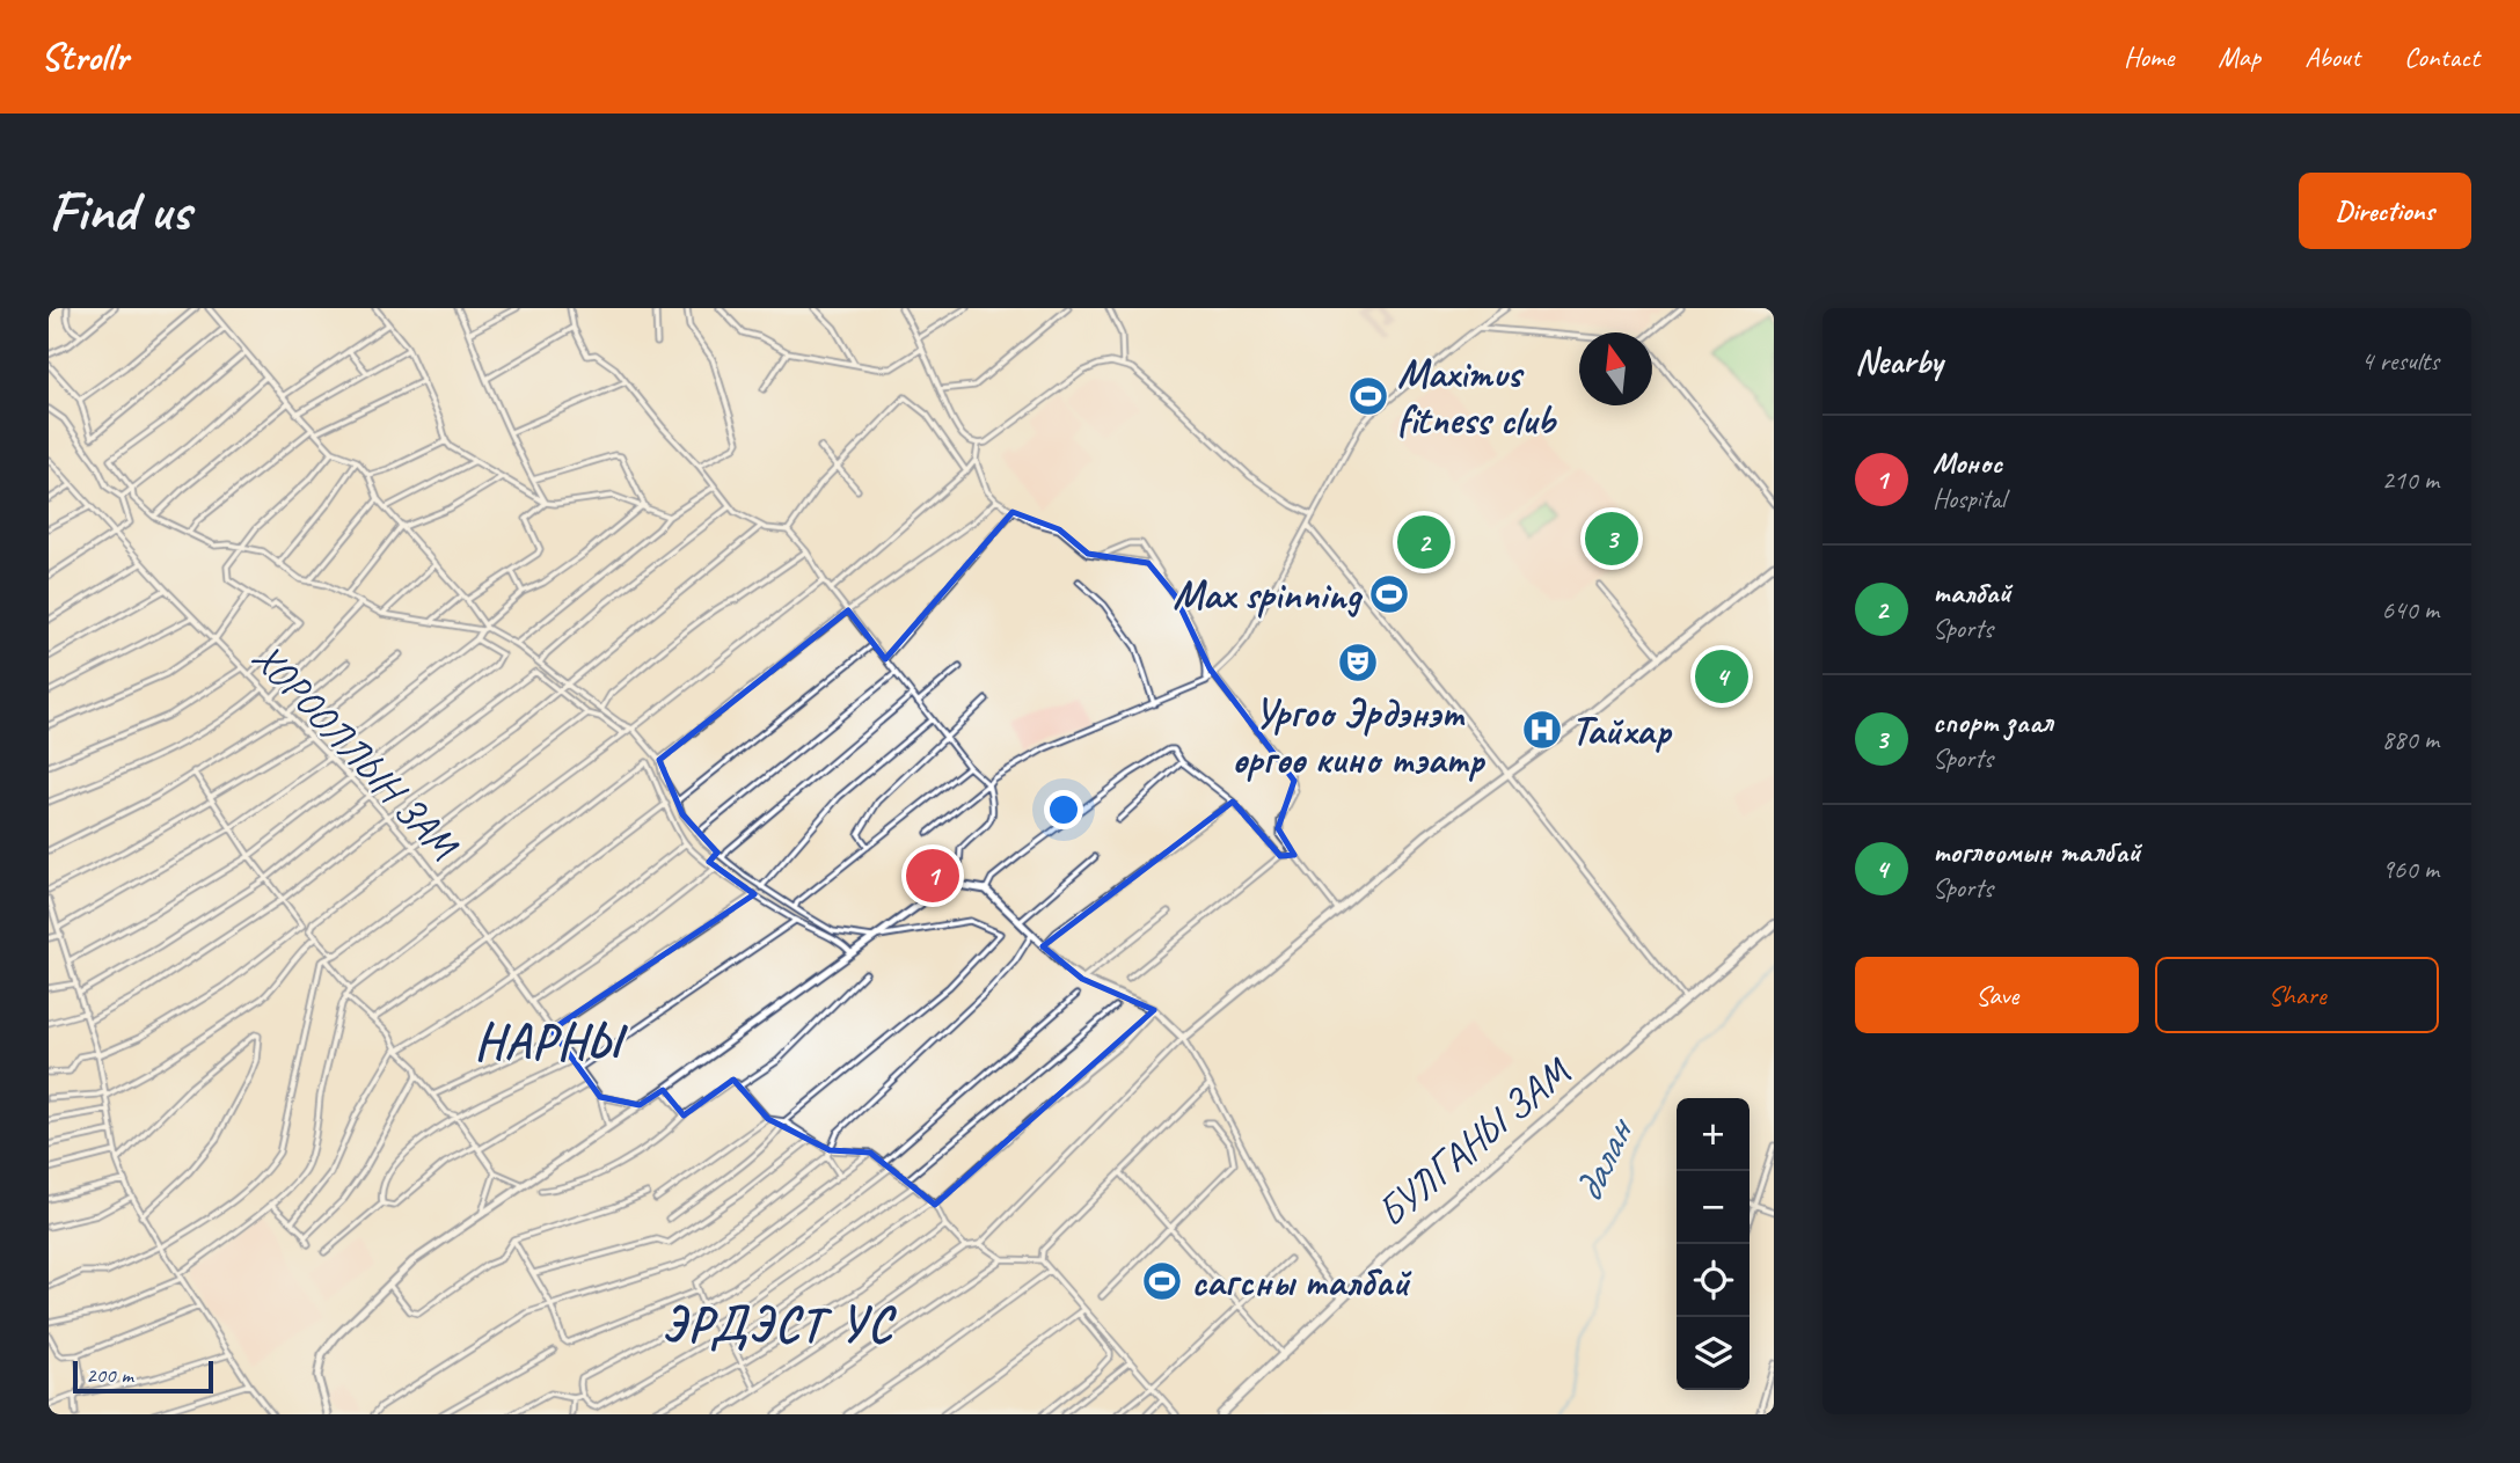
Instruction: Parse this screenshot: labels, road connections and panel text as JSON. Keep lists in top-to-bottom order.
{
  "streets": {
    "highway": ["БУЛГАНЫ ЗАМ"],
    "street": ["ХОРООЛЛЫН ЗАМ"]
  },
  "districts": ["НАРНЫ", "ЭРДЭСТ УС"],
  "water": ["далан"],
  "places": {
    "sports": ["Maximus fitness club", "Max spinning", "сагсны талбай"],
    "theatre": ["Ургоо Эрдэнэт өргөө кино тэатр"],
    "hospital": ["Тайхар"]
  },
  "scale_bar": "200 m",
  "north": "top",
  "page": {
    "header": "Strollr",
    "nav": [
      "Home",
      "Map",
      "About",
      "Contact"
    ],
    "buttons": [
      "Directions",
      ["Save", "Share"]
    ],
    "title": "Find us",
    "heading": ["Nearby", "4 results"],
    "list": [
      {
        "mark": "1",
        "name": "Монос",
        "note": "Hospital",
        "value": "210 m"
      },
      {
        "mark": "2",
        "name": "талбай",
        "note": "Sports",
        "value": "640 m"
      },
      {
        "mark": "3",
        "name": "спорт заал",
        "note": "Sports",
        "value": "880 m"
      },
      {
        "mark": "4",
        "name": "тоглоомын талбай",
        "note": "Sports",
        "value": "960 m"
      }
    ],
    "pins": [
      "3",
      "2",
      "4",
      "1"
    ],
    "map_buttons": ["+", "−"],
    "scale": "200 m"
  }
}
